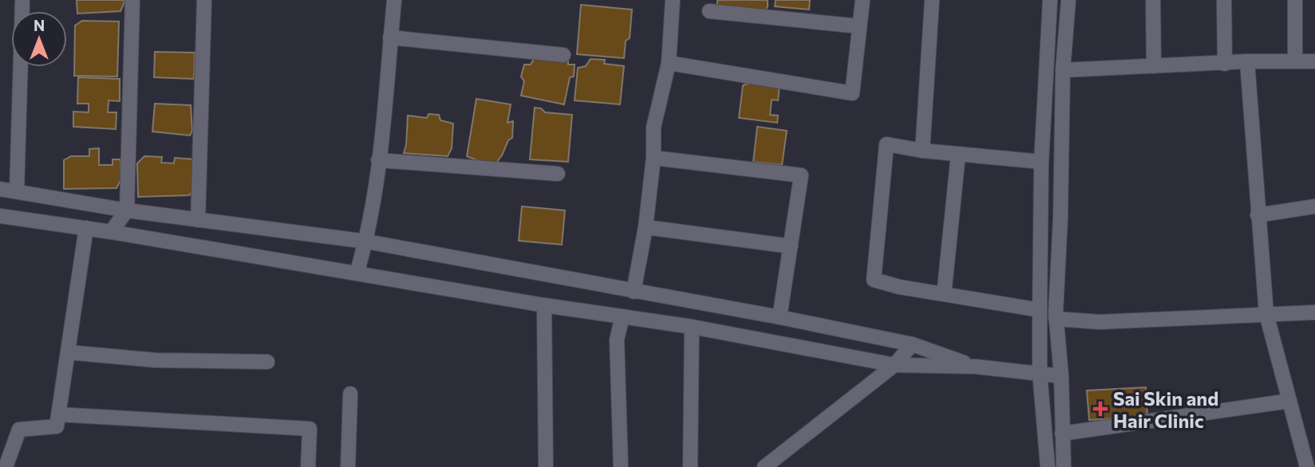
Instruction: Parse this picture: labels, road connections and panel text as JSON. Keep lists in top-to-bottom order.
{
  "places": {
    "health": ["Sai Skin and Hair Clinic"]
  },
  "north": "top"
}
